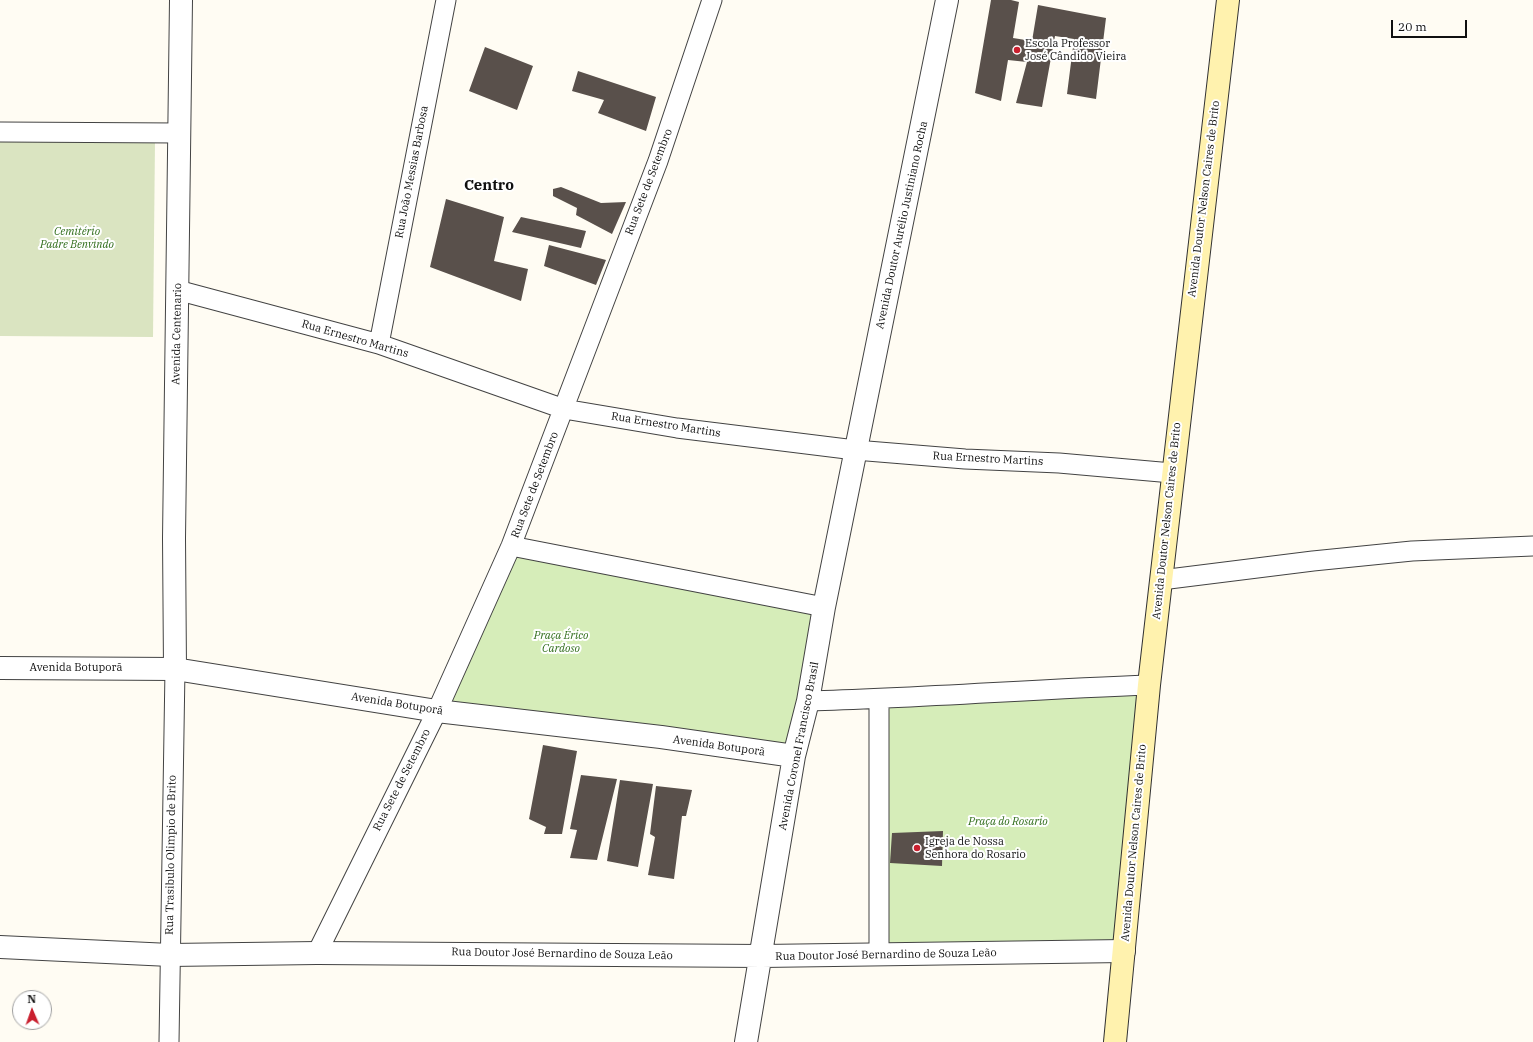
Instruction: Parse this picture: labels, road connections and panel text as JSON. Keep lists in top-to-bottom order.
{
  "streets": {
    "main road": ["Avenida Doutor Nelson Caires de Brito"],
    "street": [
      "Rua João Messias Barbosa",
      "Rua Sete de Setembro",
      "Avenida Doutor Aurélio Justiniano Rocha",
      "Avenida Centenario",
      "Rua Ernestro Martins",
      "Avenida Botuporã",
      "Avenida Coronel Francisco Brasil",
      "Rua Trasibulo Olimpio de Brito",
      "Rua Doutor José Bernardino de Souza Leão"
    ]
  },
  "crossings": [
    ["Rua João Messias Barbosa", "Rua Ernestro Martins"],
    ["Rua Sete de Setembro", "Rua Ernestro Martins"],
    ["Rua Sete de Setembro", "Avenida Botuporã"],
    ["Rua Sete de Setembro", "Rua Doutor José Bernardino de Souza Leão"],
    ["Avenida Doutor Nelson Caires de Brito", "Rua Ernestro Martins"],
    ["Avenida Doutor Nelson Caires de Brito", "Rua Doutor José Bernardino de Souza Leão"],
    ["Avenida Doutor Aurélio Justiniano Rocha", "Rua Ernestro Martins"],
    ["Avenida Doutor Aurélio Justiniano Rocha", "Avenida Coronel Francisco Brasil"],
    ["Avenida Centenario", "Rua Ernestro Martins"],
    ["Avenida Centenario", "Avenida Botuporã"],
    ["Avenida Centenario", "Rua Trasibulo Olimpio de Brito"],
    ["Rua Ernestro Martins", "Avenida Coronel Francisco Brasil"],
    ["Avenida Botuporã", "Avenida Coronel Francisco Brasil"],
    ["Avenida Botuporã", "Rua Trasibulo Olimpio de Brito"],
    ["Avenida Coronel Francisco Brasil", "Rua Doutor José Bernardino de Souza Leão"],
    ["Rua Trasibulo Olimpio de Brito", "Rua Doutor José Bernardino de Souza Leão"]
  ],
  "districts": ["Centro"],
  "parks": ["Cemitério Padre Benvindo", "Praça Érico Cardoso", "Praça do Rosario"],
  "places": ["Escola Professor José Cândido Vieira", "Igreja de Nossa Senhora do Rosario"],
  "scale_bar": "20 m",
  "north": "top"
}
